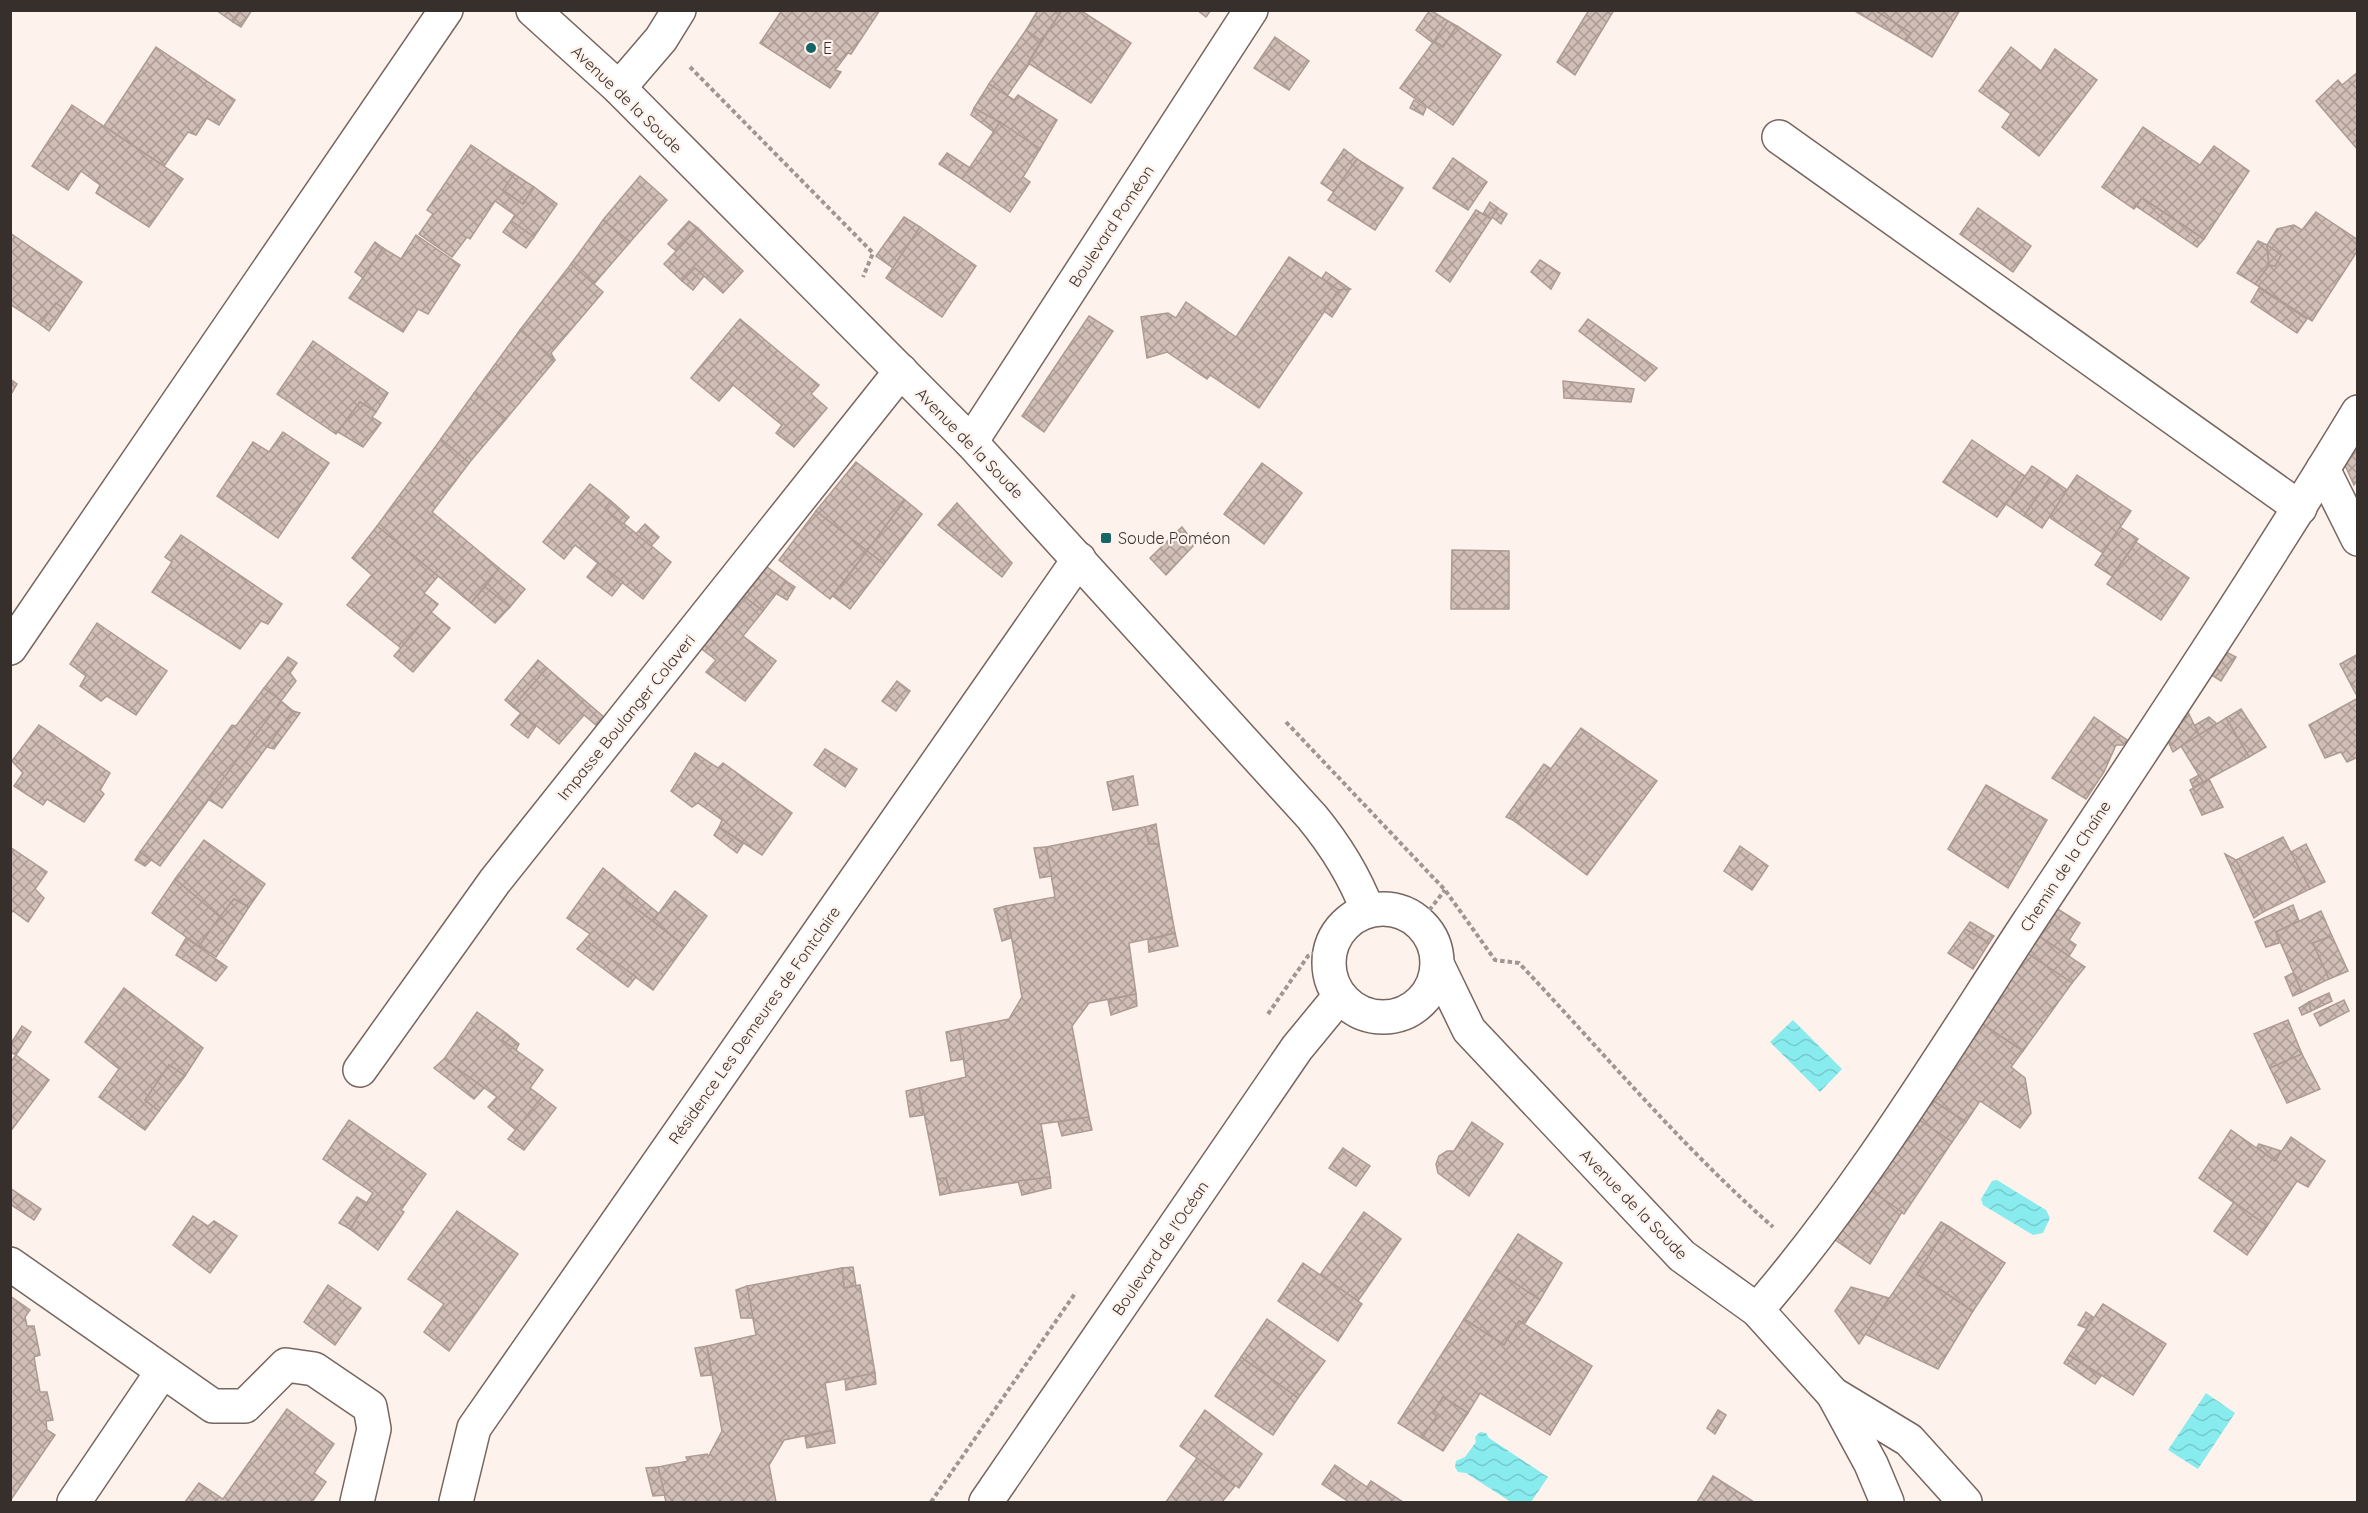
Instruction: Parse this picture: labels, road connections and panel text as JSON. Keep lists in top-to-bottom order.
{
  "streets": {
    "street": [
      "Avenue de la Soude",
      "Boulevard Poméon",
      "Impasse Boulanger Colaveri",
      "Chemin de la Chaîne",
      "Résidence Les Demeures de Fontclaire",
      "Boulevard de l'Océan"
    ]
  },
  "crossings": [
    ["Avenue de la Soude", "Boulevard Poméon"],
    ["Avenue de la Soude", "Impasse Boulanger Colaveri"],
    ["Avenue de la Soude", "Chemin de la Chaîne"],
    ["Avenue de la Soude", "Résidence Les Demeures de Fontclaire"],
    ["Avenue de la Soude", "Boulevard de l'Océan"]
  ],
  "places": {
    "other": ["E"],
    "transit": ["Soude Poméon"]
  }
}
